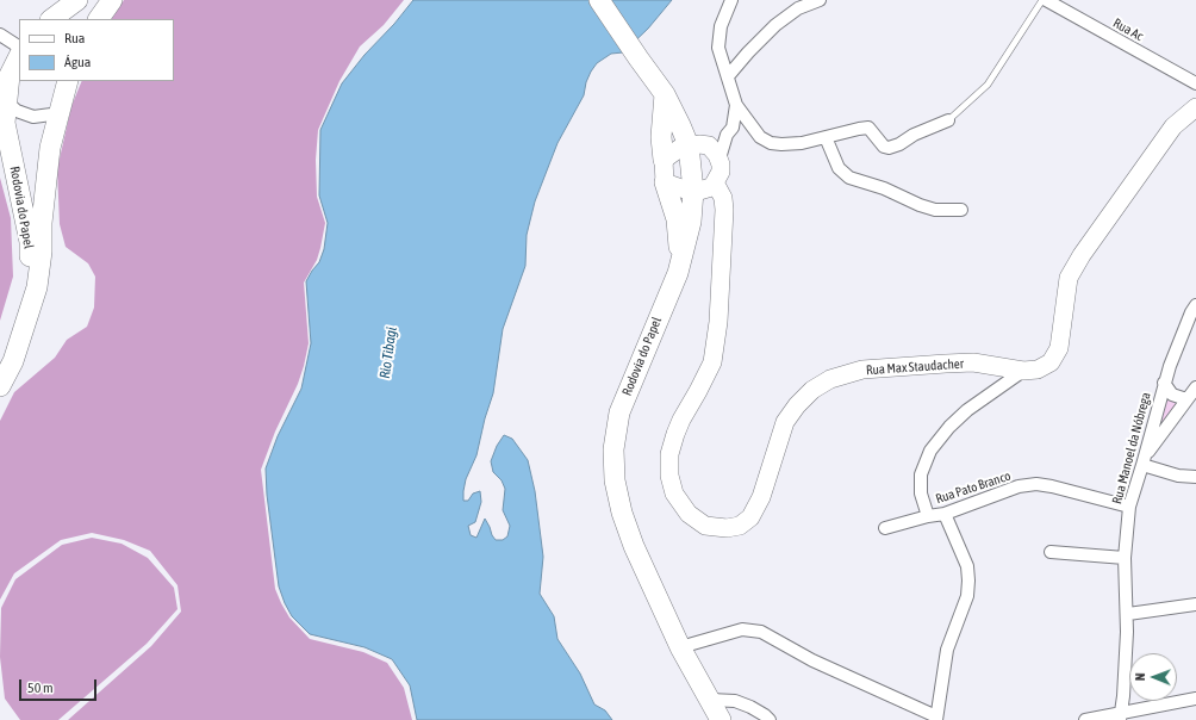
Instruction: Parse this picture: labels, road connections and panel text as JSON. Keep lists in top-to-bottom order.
{
  "streets": {
    "main road": ["Rodovia do Papel", "Rua Max Staudacher"],
    "street": ["Rua Ac", "Rua Manoel da Nóbrega", "Rua Pato Branco"]
  },
  "crossings": [
    ["Rua Max Staudacher", "Rua Pato Branco"],
    ["Rua Manoel da Nóbrega", "Rua Pato Branco"]
  ],
  "water": ["Rio Tibagi"],
  "legend": ["Rua", "Água"],
  "scale_bar": "50 m",
  "north": "left"
}
